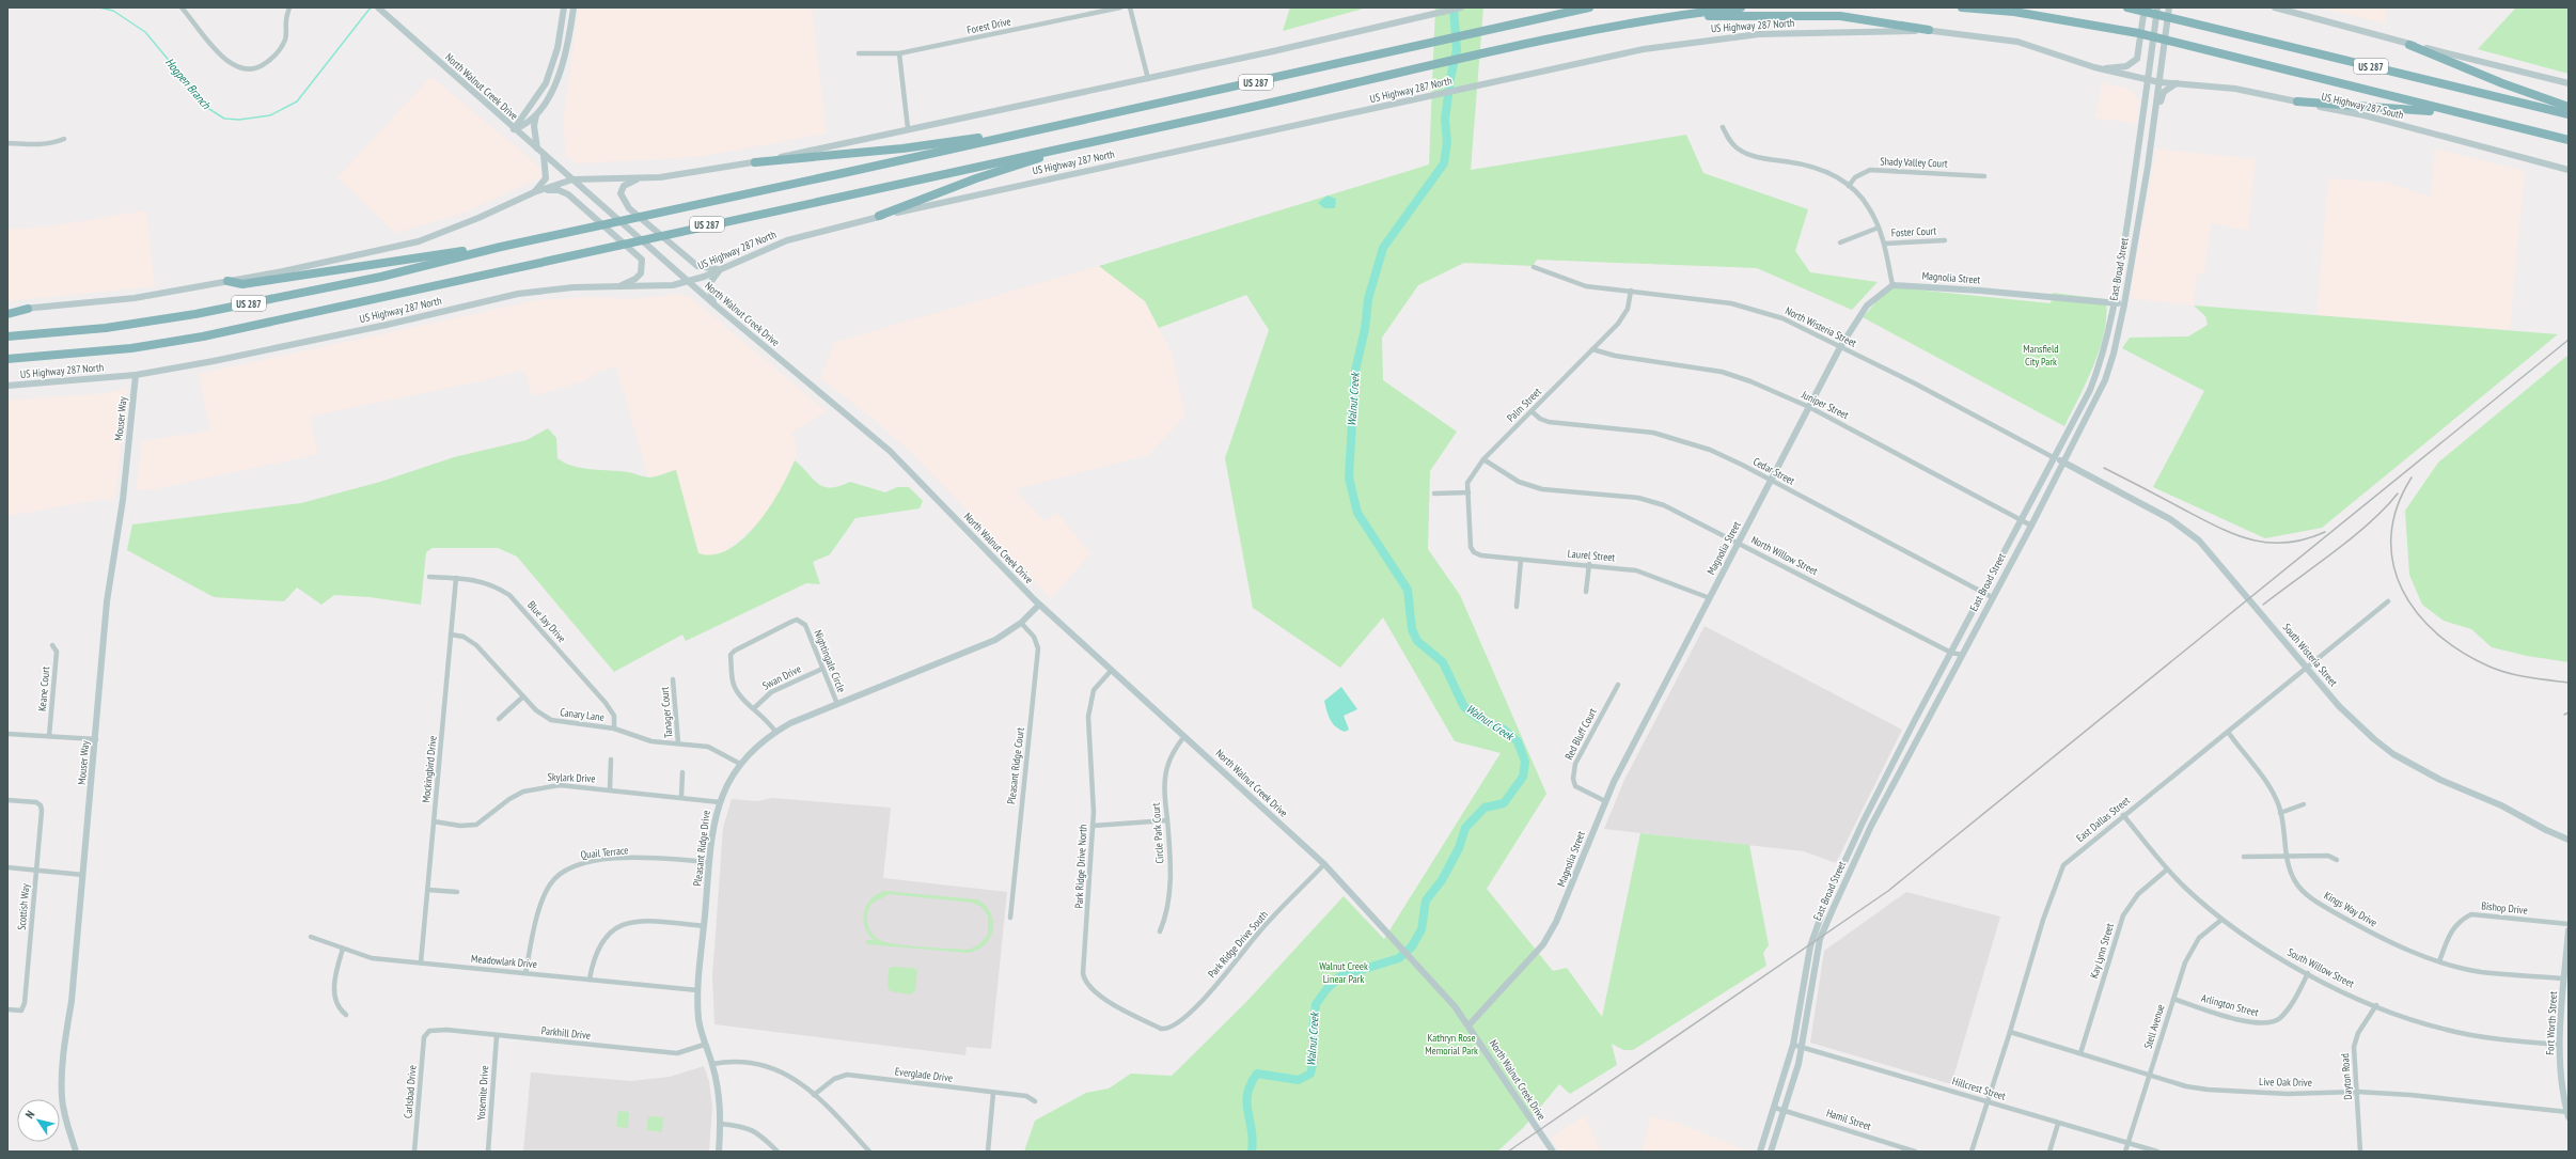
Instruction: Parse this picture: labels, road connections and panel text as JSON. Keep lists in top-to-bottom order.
{
  "streets": {
    "highway": ["US 287"],
    "main road": [
      "US Highway 287 North",
      "North Walnut Creek Drive",
      "US Highway 287 South",
      "East Broad Street",
      "Magnolia Street",
      "Mouser Way",
      "South Wisteria Street",
      "Pleasant Ridge Drive",
      "Fort Worth Street"
    ],
    "street": [
      "Forest Drive",
      "Shady Valley Court",
      "Foster Court",
      "North Wisteria Street",
      "Palm Street",
      "Juniper Street",
      "Cedar Street",
      "Laurel Street",
      "North Willow Street",
      "Blue Jay Drive",
      "Nightingale Circle",
      "Swan Drive",
      "Keane Court",
      "Tanager Court",
      "Canary Lane",
      "Red Bluff Court",
      "Pleasant Ridge Court",
      "Mockingbird Drive",
      "Skylark Drive",
      "East Dallas Street",
      "Circle Park Court",
      "Quail Terrace",
      "Park Ridge Drive North",
      "Scottish Way",
      "Bishop Drive",
      "Kings Way Drive",
      "Park Ridge Drive South",
      "Kay Lynn Street",
      "Meadowlark Drive",
      "South Willow Street",
      "Arlington Street",
      "Stell Avenue",
      "Parkhill Drive",
      "Everglade Drive",
      "Dayton Road",
      "Live Oak Drive",
      "Hillcrest Street",
      "Carlsbad Drive",
      "Yosemite Drive",
      "Hamil Street"
    ]
  },
  "crossings": [
    ["US Highway 287 North", "North Walnut Creek Drive"],
    ["US Highway 287 North", "US Highway 287 South"],
    ["US Highway 287 North", "East Broad Street"],
    ["US Highway 287 North", "Mouser Way"],
    ["North Walnut Creek Drive", "Magnolia Street"],
    ["North Walnut Creek Drive", "Circle Park Court"],
    ["North Walnut Creek Drive", "Pleasant Ridge Drive"],
    ["North Walnut Creek Drive", "Park Ridge Drive North"],
    ["North Walnut Creek Drive", "Park Ridge Drive South"],
    ["US Highway 287 South", "East Broad Street"],
    ["East Broad Street", "Magnolia Street"],
    ["East Broad Street", "North Wisteria Street"],
    ["East Broad Street", "Juniper Street"],
    ["East Broad Street", "Cedar Street"],
    ["East Broad Street", "North Willow Street"],
    ["East Broad Street", "South Wisteria Street"],
    ["East Broad Street", "Hillcrest Street"],
    ["East Broad Street", "Hamil Street"],
    ["Magnolia Street", "North Wisteria Street"],
    ["Magnolia Street", "Juniper Street"],
    ["Magnolia Street", "Cedar Street"],
    ["Magnolia Street", "Laurel Street"],
    ["Magnolia Street", "North Willow Street"],
    ["Magnolia Street", "Red Bluff Court"],
    ["North Wisteria Street", "Palm Street"],
    ["North Wisteria Street", "South Wisteria Street"],
    ["Palm Street", "Juniper Street"],
    ["Palm Street", "Cedar Street"],
    ["Palm Street", "Laurel Street"],
    ["Palm Street", "North Willow Street"],
    ["Blue Jay Drive", "Canary Lane"],
    ["Blue Jay Drive", "Mockingbird Drive"],
    ["South Wisteria Street", "East Dallas Street"],
    ["Nightingale Circle", "Swan Drive"],
    ["Nightingale Circle", "Pleasant Ridge Drive"],
    ["Tanager Court", "Canary Lane"],
    ["Canary Lane", "Mockingbird Drive"],
    ["Canary Lane", "Pleasant Ridge Drive"],
    ["Pleasant Ridge Court", "Pleasant Ridge Drive"],
    ["Mockingbird Drive", "Skylark Drive"],
    ["Mockingbird Drive", "Meadowlark Drive"],
    ["Skylark Drive", "Pleasant Ridge Drive"],
    ["East Dallas Street", "Kings Way Drive"],
    ["East Dallas Street", "South Willow Street"],
    ["East Dallas Street", "Live Oak Drive"],
    ["East Dallas Street", "Hillcrest Street"],
    ["Pleasant Ridge Drive", "Quail Terrace"],
    ["Pleasant Ridge Drive", "Meadowlark Drive"],
    ["Pleasant Ridge Drive", "Parkhill Drive"],
    ["Quail Terrace", "Meadowlark Drive"],
    ["Park Ridge Drive North", "Park Ridge Drive South"],
    ["Bishop Drive", "Kings Way Drive"],
    ["Kings Way Drive", "Fort Worth Street"],
    ["Kay Lynn Street", "South Willow Street"],
    ["Kay Lynn Street", "Live Oak Drive"],
    ["South Willow Street", "Arlington Street"],
    ["South Willow Street", "Fort Worth Street"],
    ["South Willow Street", "Stell Avenue"],
    ["South Willow Street", "Dayton Road"],
    ["Arlington Street", "Stell Avenue"],
    ["Fort Worth Street", "Live Oak Drive"],
    ["Stell Avenue", "Live Oak Drive"],
    ["Stell Avenue", "Hillcrest Street"],
    ["Parkhill Drive", "Carlsbad Drive"],
    ["Parkhill Drive", "Yosemite Drive"],
    ["Dayton Road", "Live Oak Drive"]
  ],
  "water": ["Hogpen Branch", "Walnut Creek"],
  "parks": ["Mansfield City Park", "Walnut Creek Linear Park", "Kathryn Rose Memorial Park"],
  "north": "top left"
}
